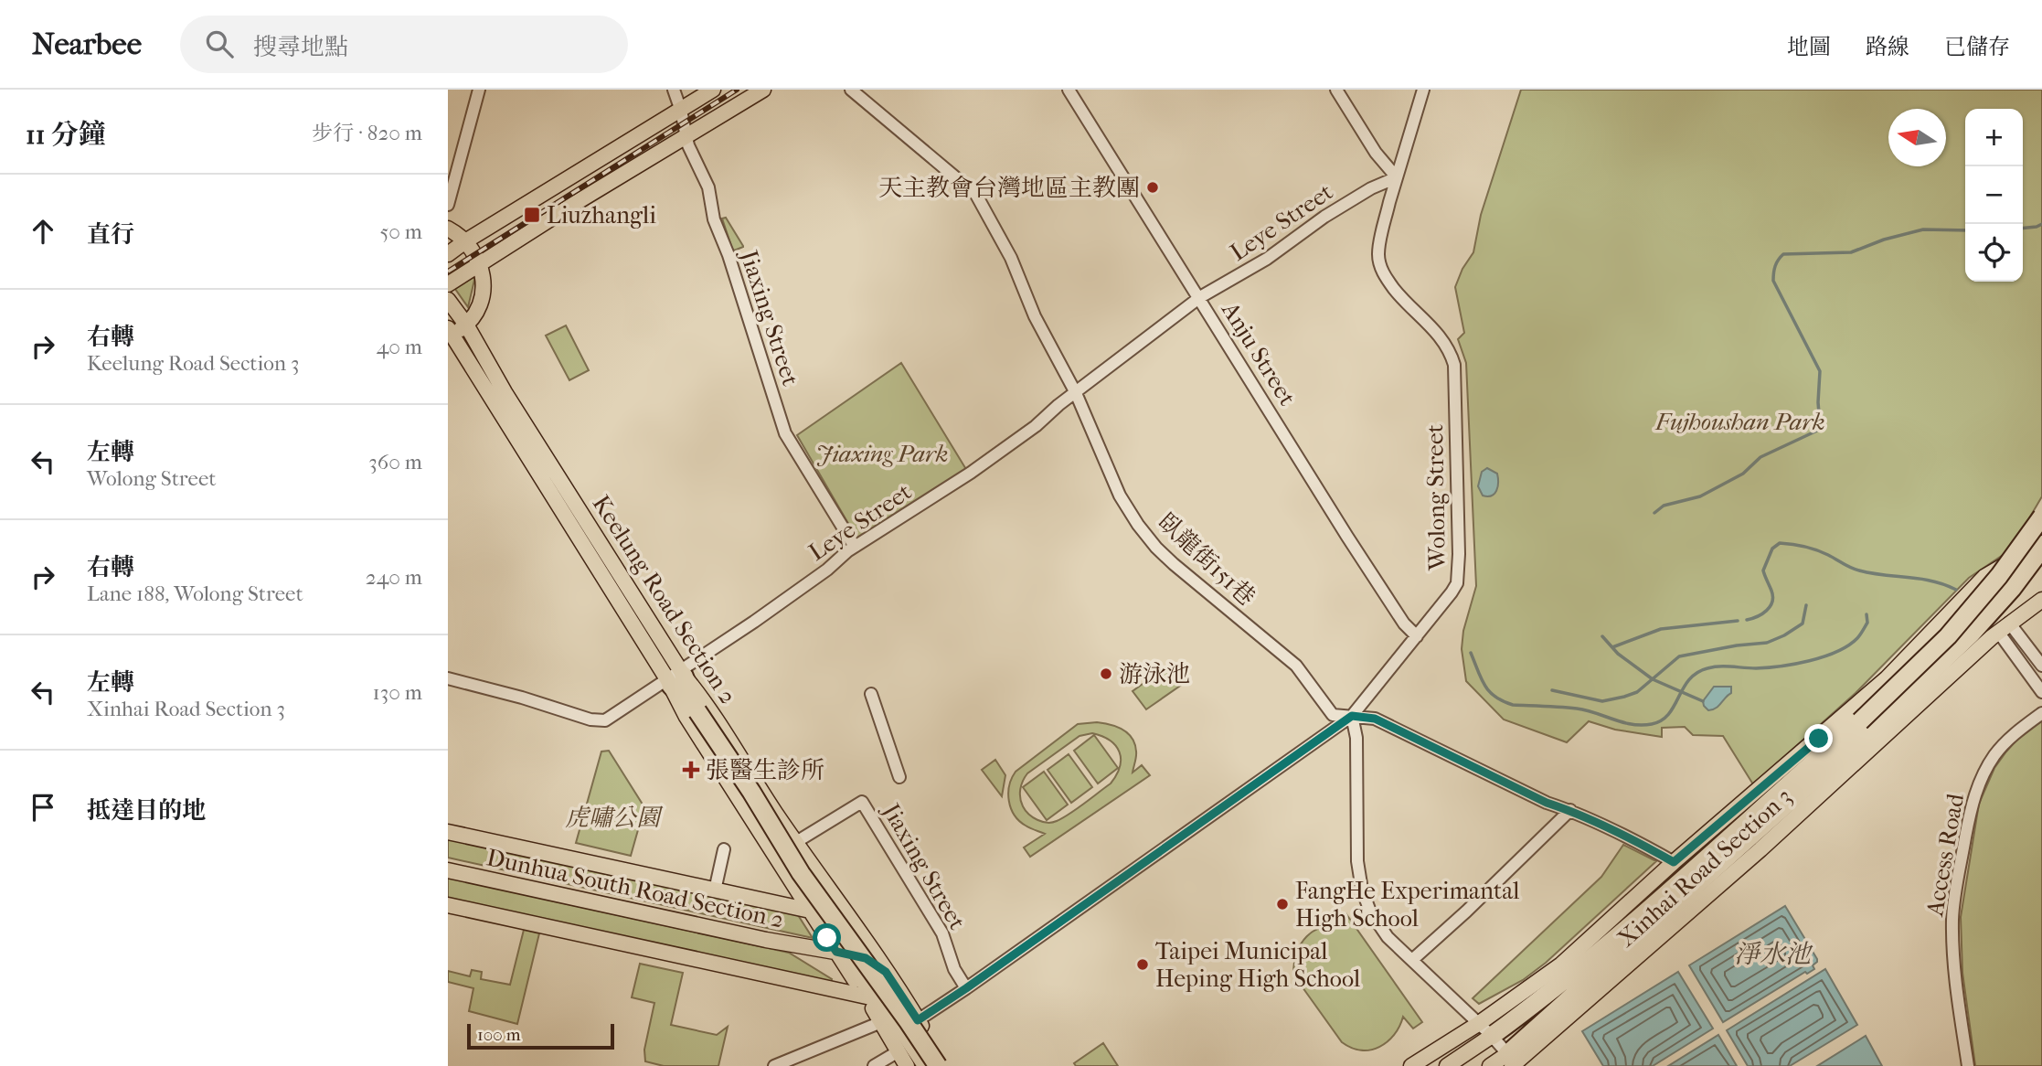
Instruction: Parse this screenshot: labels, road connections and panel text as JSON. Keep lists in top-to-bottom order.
{
  "streets": {
    "main road": ["Keelung Road Section 2", "Xinhai Road Section 3", "Dunhua South Road Section 2"],
    "street": [
      "Leye Street",
      "Jiaxing Street",
      "Anju Street",
      "Wolong Street",
      "臥龍街151巷",
      "Access Road"
    ]
  },
  "crossings": [
    ["Leye Street", "Jiaxing Street"],
    ["Leye Street", "Anju Street"],
    ["Leye Street", "Wolong Street"],
    ["Leye Street", "臥龍街151巷"],
    ["Leye Street", "Keelung Road Section 2"],
    ["Jiaxing Street", "Wolong Street"],
    ["Jiaxing Street", "Keelung Road Section 2"],
    ["Anju Street", "Wolong Street"],
    ["Wolong Street", "臥龍街151巷"],
    ["Wolong Street", "Keelung Road Section 2"],
    ["Keelung Road Section 2", "Dunhua South Road Section 2"]
  ],
  "water": ["淨水池"],
  "parks": ["Fujhoushan Park", "Jiaxing Park", "虎嘯公園"],
  "places": {
    "other": [
      "天主教會台灣地區主教團",
      "游泳池",
      "FangHe Experimantal High School",
      "Taipei Municipal Heping High School"
    ],
    "transit": ["Liuzhangli"],
    "health": ["張醫生診所"]
  },
  "scale_bar": "100 m",
  "north": "left",
  "page": {
    "header": "Nearbee",
    "search": "搜尋地點",
    "nav": ["地圖", "路線", "已儲存"],
    "heading": ["11 分鐘", "步行 · 820 m"],
    "map_buttons": ["+", "−"],
    "list": [
      ["直行", "50 m"],
      ["右轉", "Keelung Road Section 3", "40 m"],
      ["左轉", "Wolong Street", "360 m"],
      ["右轉", "Lane 188, Wolong Street", "240 m"],
      ["左轉", "Xinhai Road Section 3", "130 m"],
      "抵達目的地"
    ],
    "scale": "100 m"
  }
}
